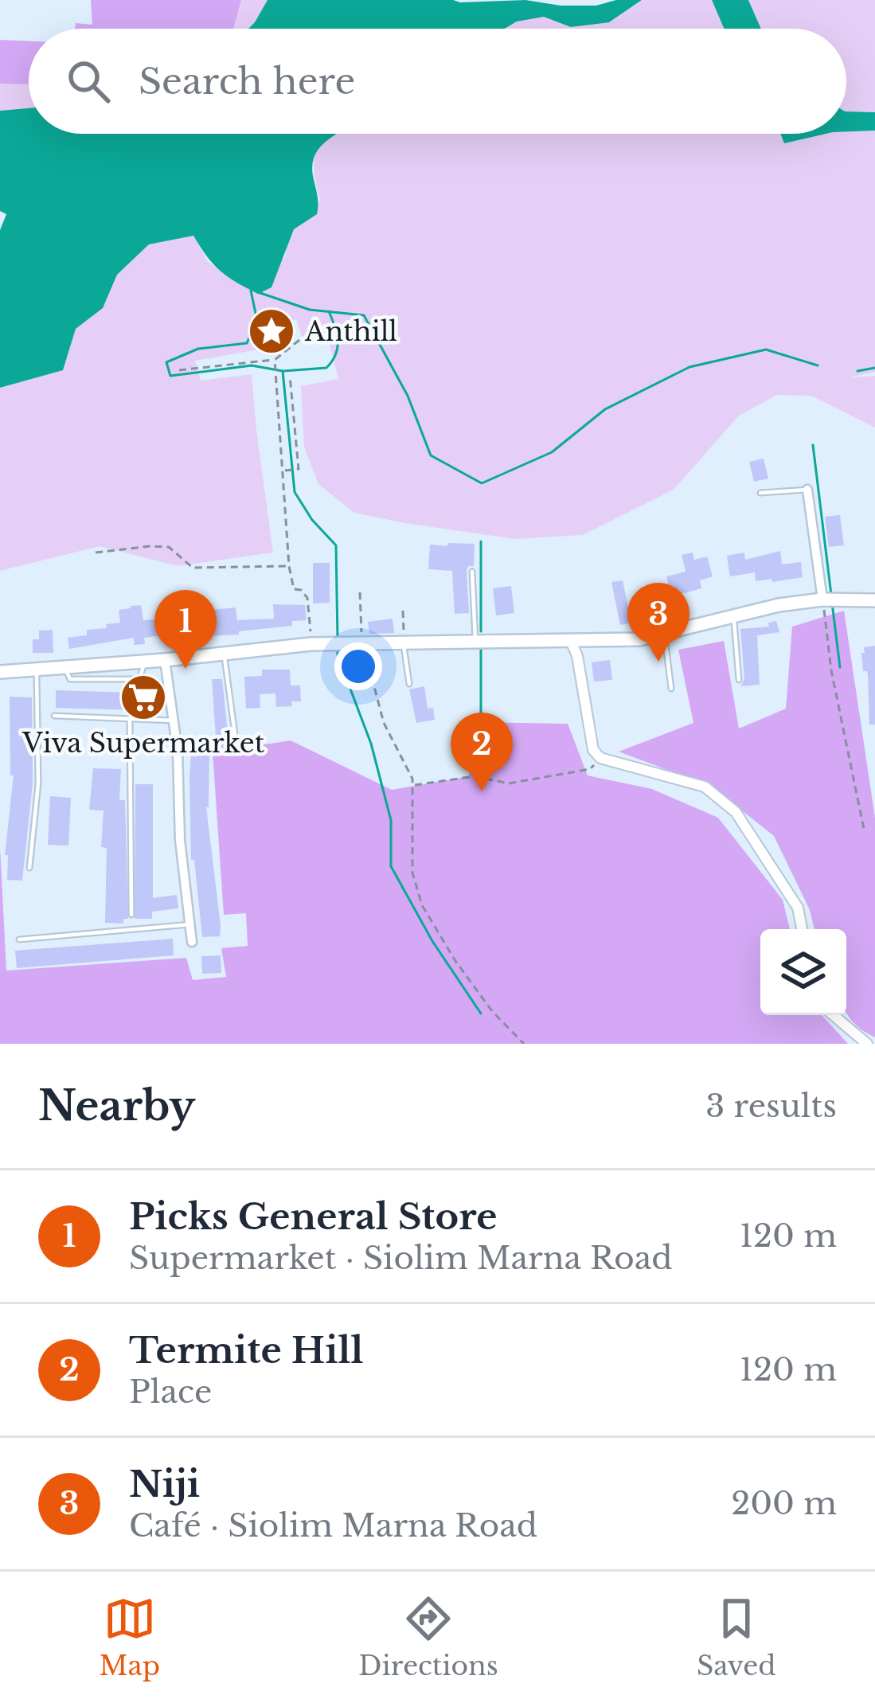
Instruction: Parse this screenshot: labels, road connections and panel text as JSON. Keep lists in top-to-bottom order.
{
  "places": {
    "place": ["Anthill"],
    "supermarket": ["Viva Supermarket"]
  },
  "page": {
    "search": "Search here",
    "pins": ["3", "1", "2"],
    "heading": ["Nearby", "3 results"],
    "list": [
      {
        "mark": "1",
        "name": "Picks General Store",
        "note": "Supermarket · Siolim Marna Road",
        "value": "120 m"
      },
      {
        "mark": "2",
        "name": "Termite Hill",
        "note": "Place",
        "value": "120 m"
      },
      {
        "mark": "3",
        "name": "Niji",
        "note": "Café · Siolim Marna Road",
        "value": "200 m"
      }
    ],
    "nav": ["Map", "Directions", "Saved"]
  }
}
